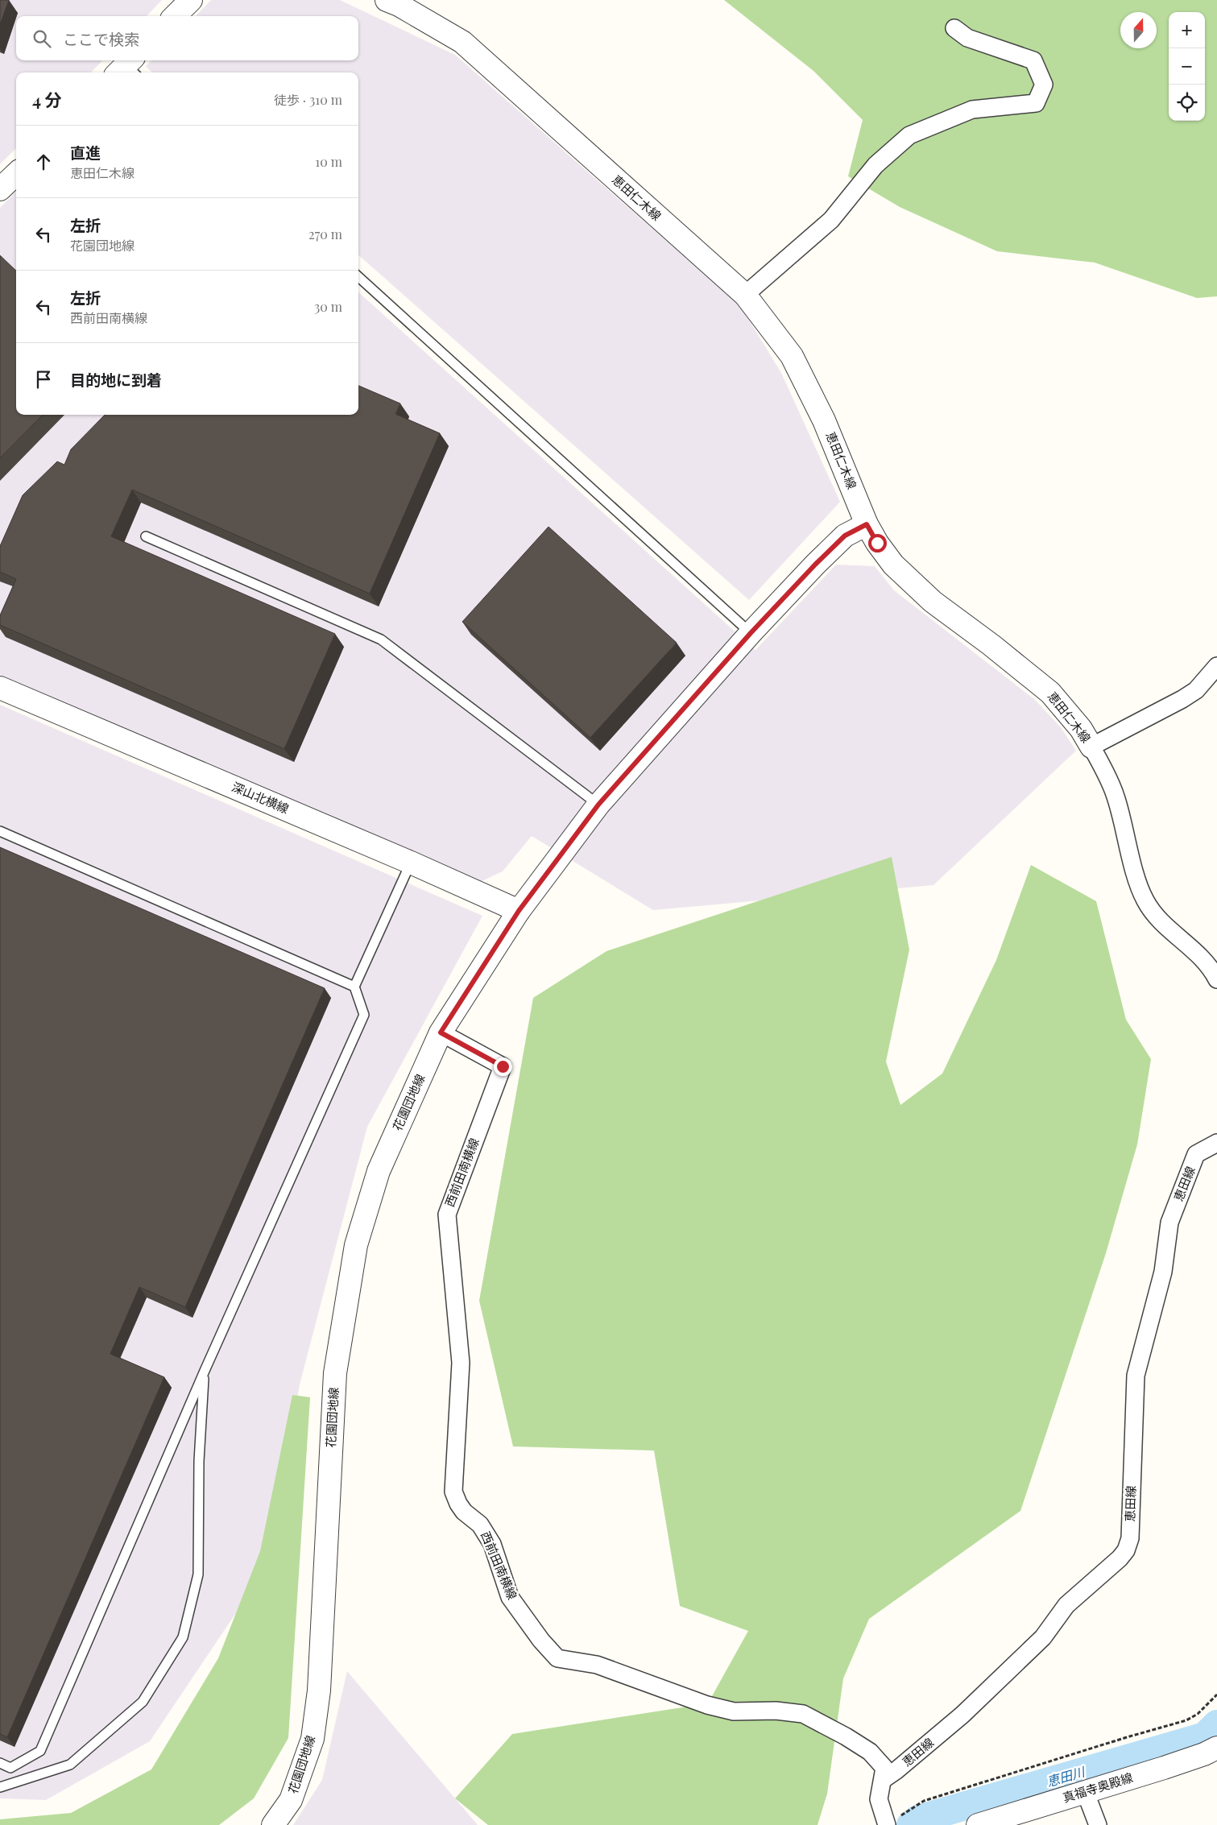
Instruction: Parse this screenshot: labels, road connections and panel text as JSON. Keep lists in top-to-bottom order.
{
  "streets": {
    "street": [
      "恵田仁木線",
      "深山北横線",
      "花園団地線",
      "西前田南横線",
      "恵田線",
      "真福寺奥殿線"
    ]
  },
  "crossings": [
    ["恵田仁木線", "花園団地線"],
    ["深山北横線", "花園団地線"],
    ["花園団地線", "西前田南横線"],
    ["西前田南横線", "恵田線"]
  ],
  "water": ["恵田川"],
  "north": "top",
  "page": {
    "map_buttons": ["+", "−"],
    "search": "ここで検索",
    "heading": ["4 分", "徒歩 · 310 m"],
    "list": [
      ["直進", "恵田仁木線", "10 m"],
      ["左折", "花園団地線", "270 m"],
      ["左折", "西前田南横線", "30 m"],
      "目的地に到着"
    ]
  }
}
